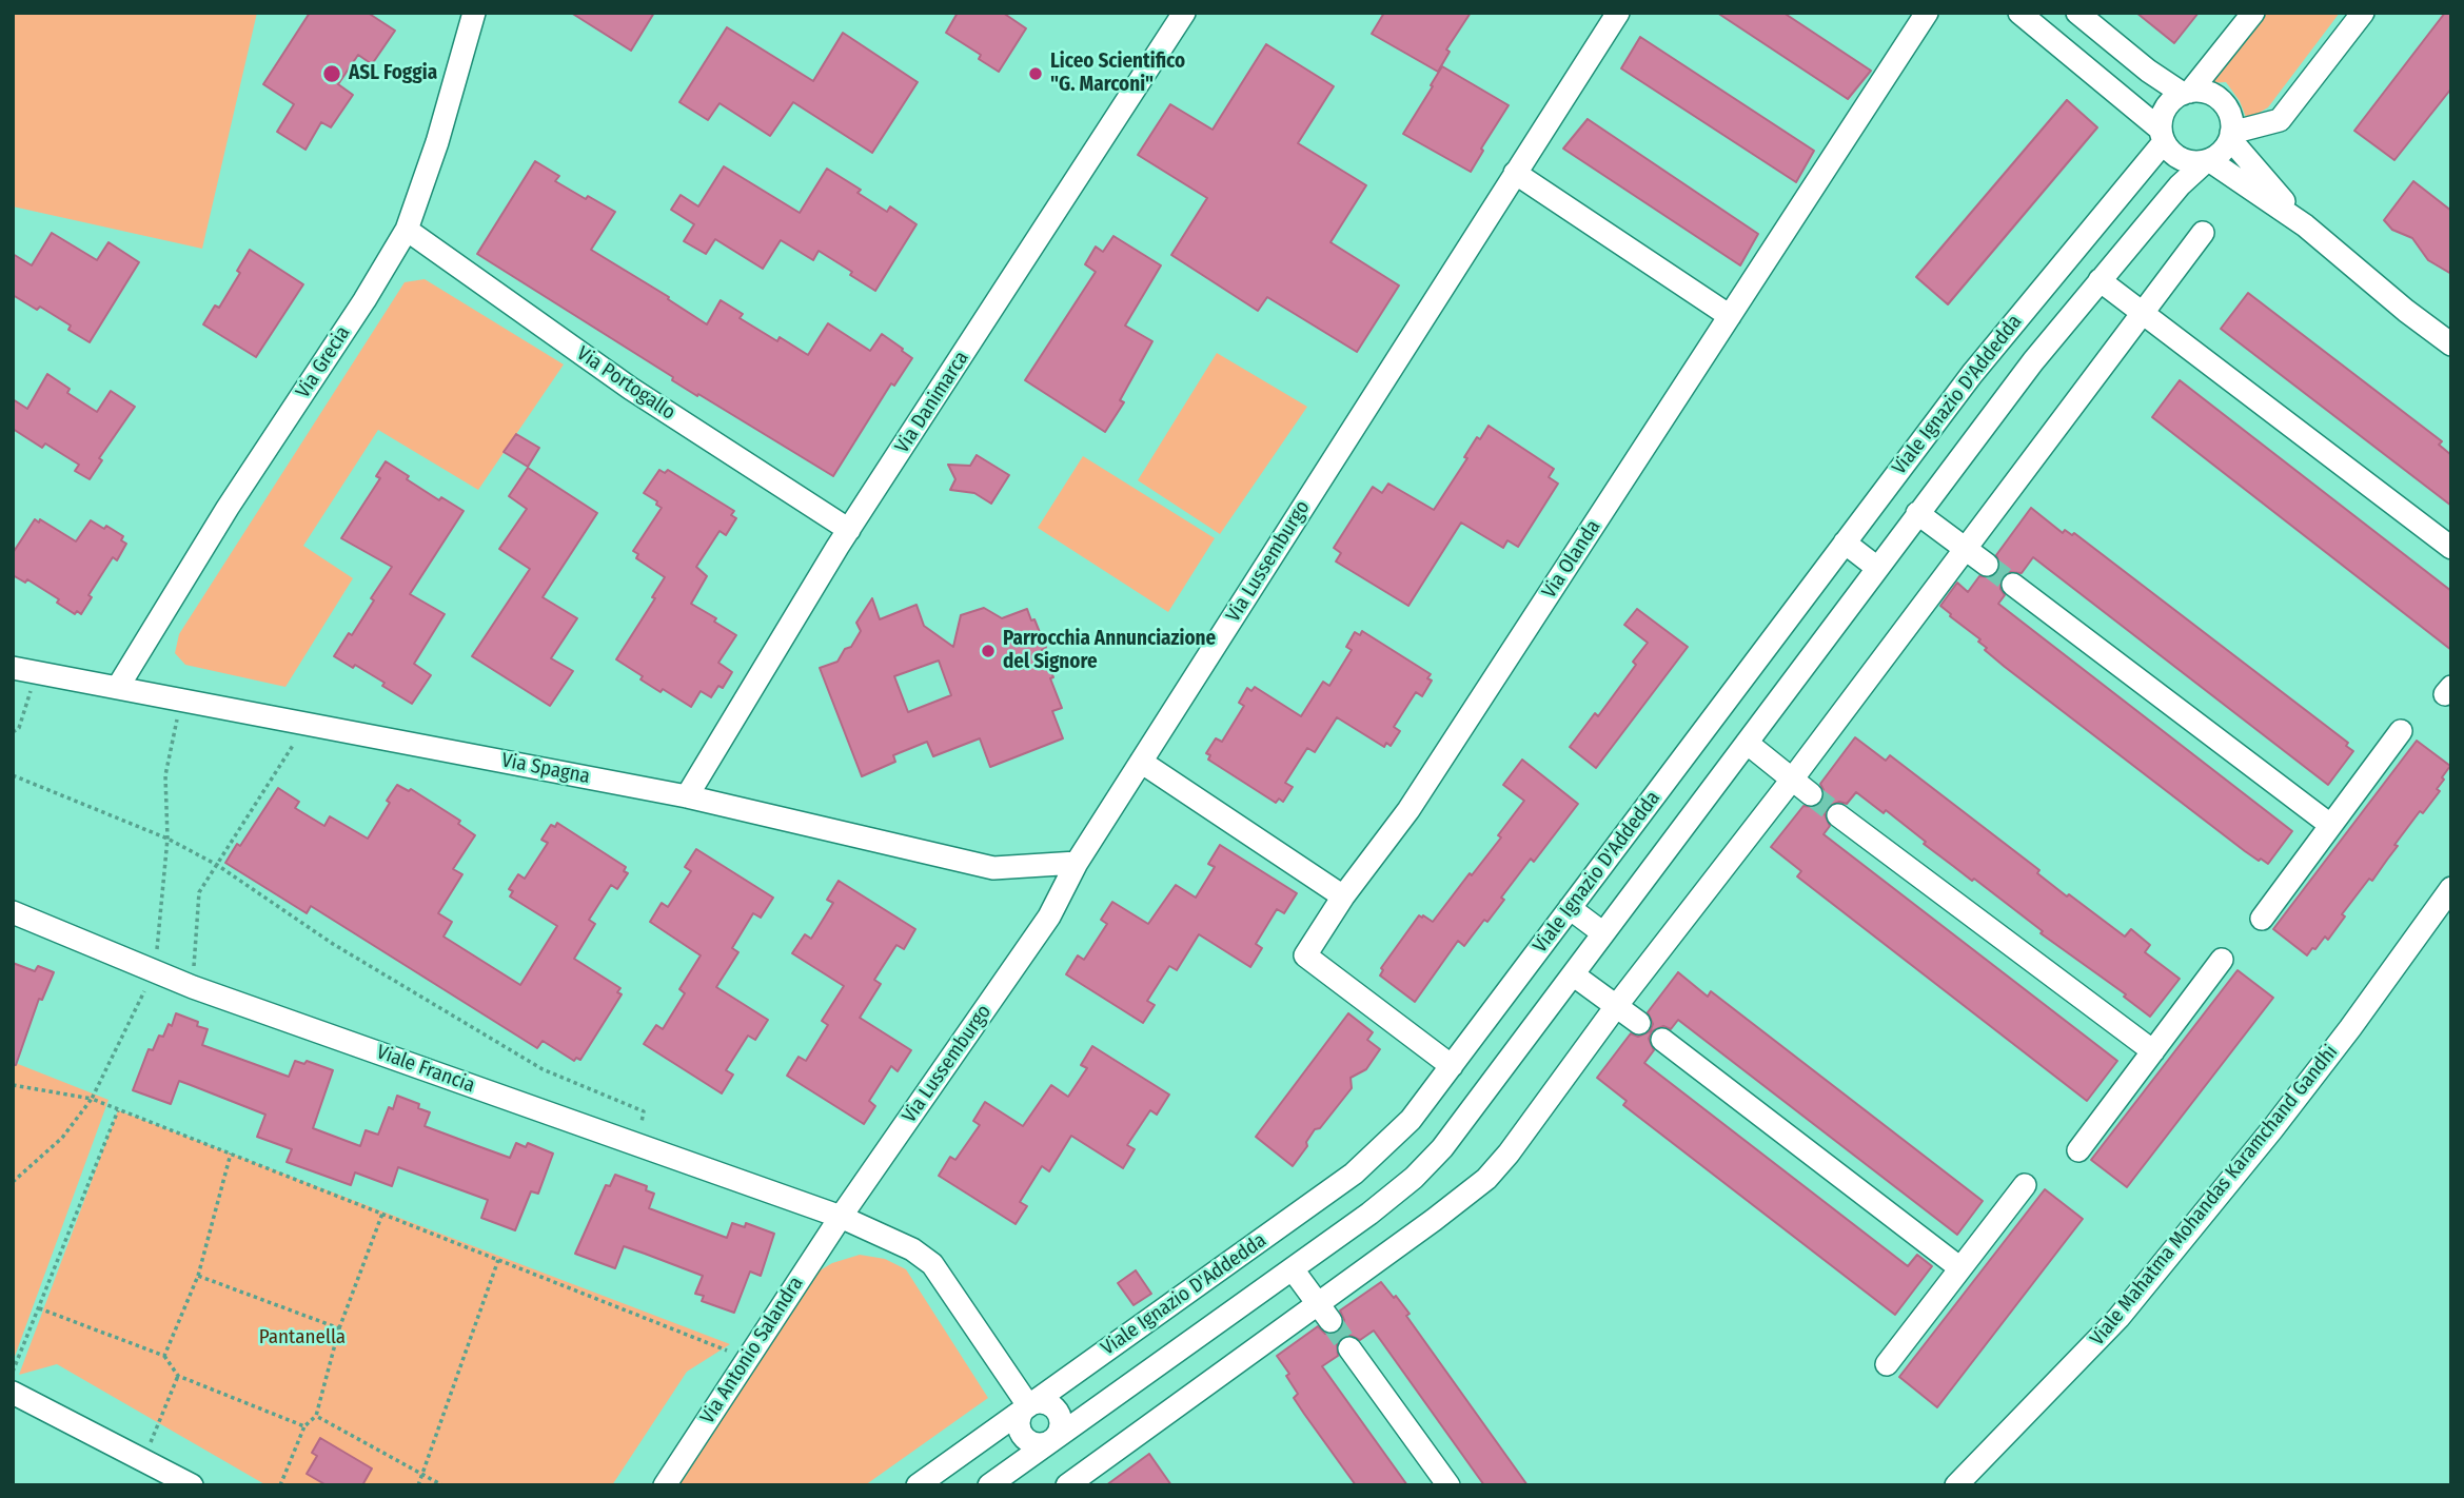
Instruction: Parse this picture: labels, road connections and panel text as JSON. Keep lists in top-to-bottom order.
{
  "streets": {
    "street": [
      "Via Grecia",
      "Via Portogallo",
      "Viale Ignazio D'Addedda",
      "Via Danimarca",
      "Via Olanda",
      "Via Lussemburgo",
      "Via Spagna",
      "Viale Francia",
      "Viale Mahatma Mohandas Karamchand Gandhi",
      "Via Antonio Salandra"
    ]
  },
  "crossings": [
    ["Via Grecia", "Via Portogallo"],
    ["Via Grecia", "Via Spagna"],
    ["Via Portogallo", "Via Danimarca"],
    ["Viale Ignazio D'Addedda", "Via Olanda"],
    ["Viale Ignazio D'Addedda", "Viale Francia"],
    ["Via Danimarca", "Via Spagna"],
    ["Via Lussemburgo", "Via Spagna"],
    ["Via Lussemburgo", "Viale Francia"],
    ["Via Lussemburgo", "Via Antonio Salandra"],
    ["Viale Francia", "Via Antonio Salandra"]
  ],
  "parks": ["Pantanella"],
  "places": ["ASL Foggia", "Liceo Scientifico \"G. Marconi\"", "Parrocchia Annunciazione del Signore"]
}
